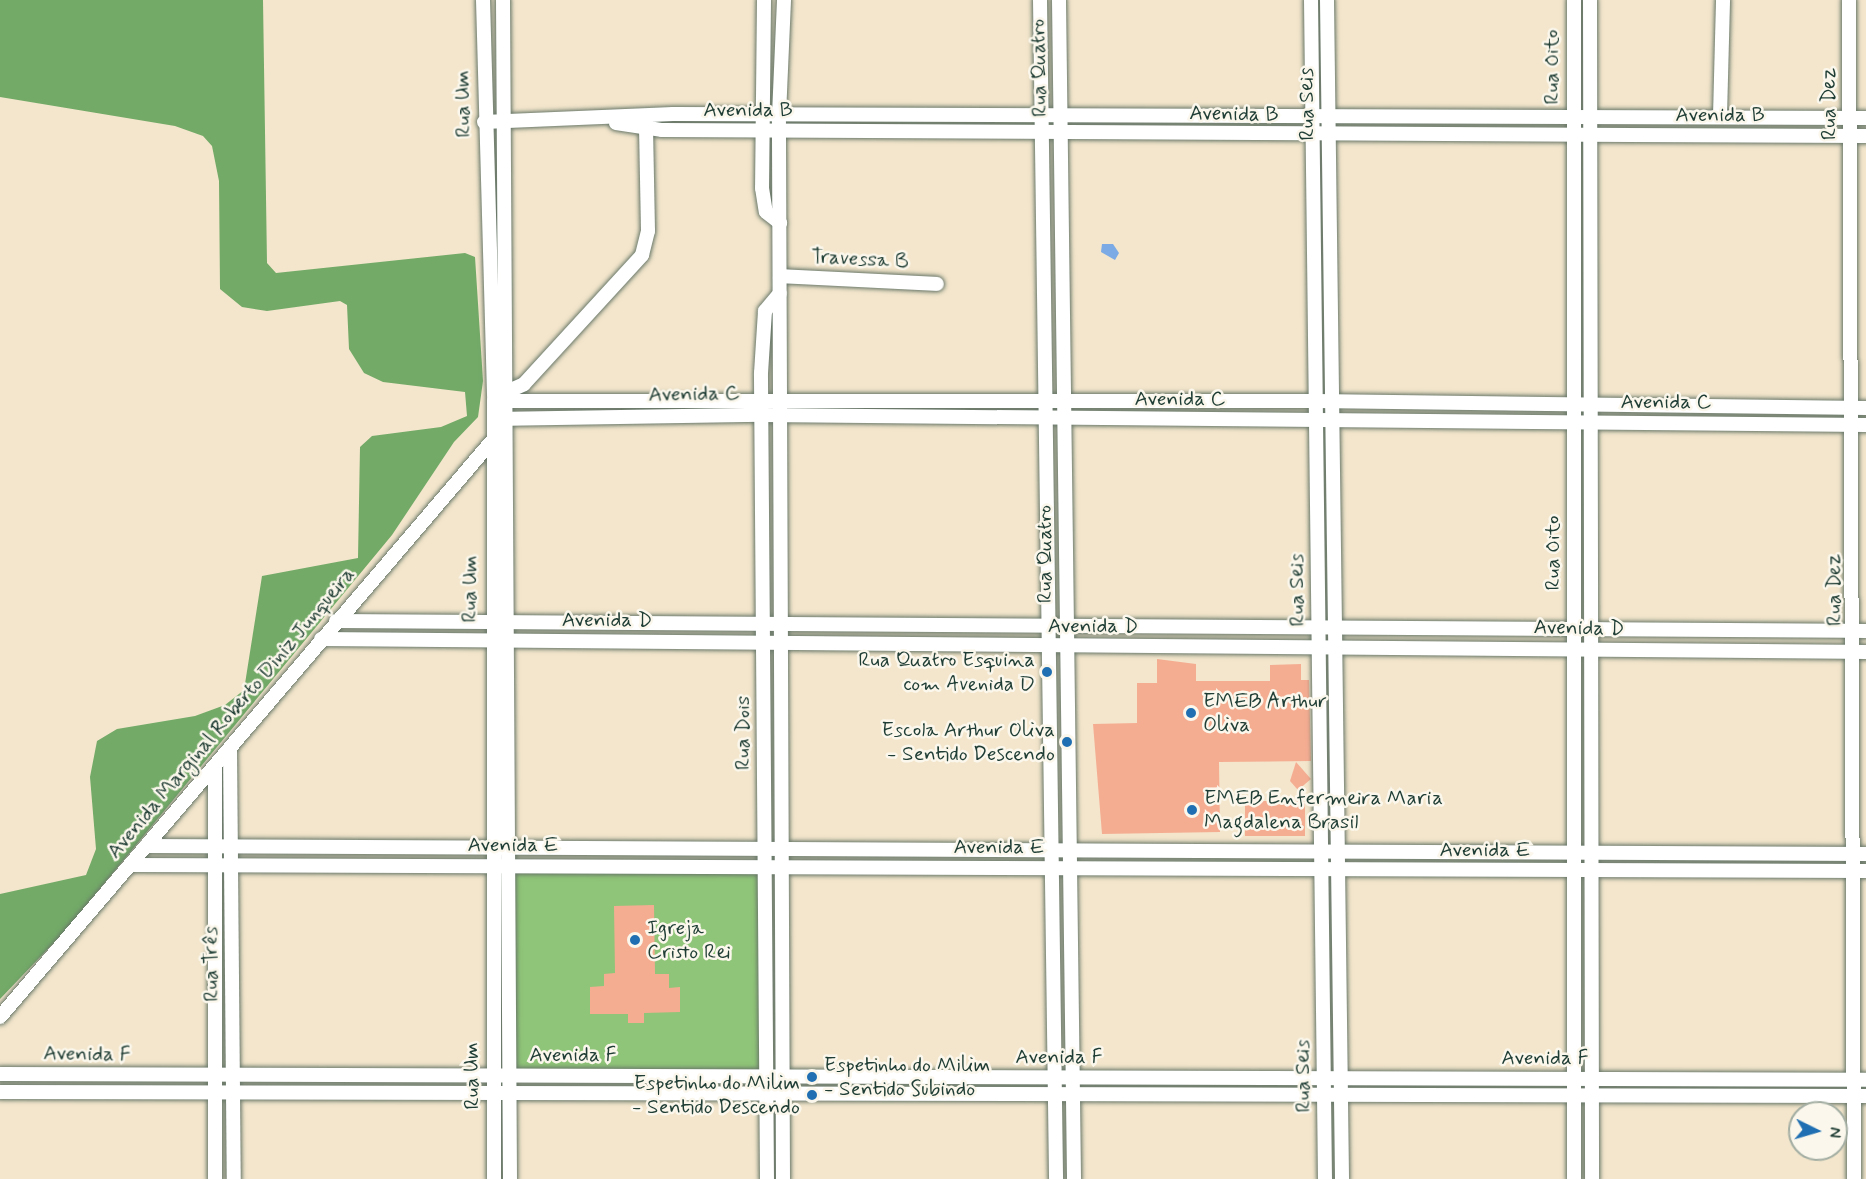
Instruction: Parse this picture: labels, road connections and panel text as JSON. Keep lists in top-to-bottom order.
{
  "streets": {
    "street": [
      "Rua Oito",
      "Rua Quatro",
      "Rua Um",
      "Rua Seis",
      "Rua Dez",
      "Avenida B",
      "Travessa B",
      "Avenida C",
      "Avenida D",
      "Avenida Marginal Roberto Diniz Junqueira",
      "Rua Dois",
      "Avenida E",
      "Rua Três",
      "Avenida F"
    ]
  },
  "crossings": [
    ["Rua Oito", "Avenida B"],
    ["Rua Oito", "Avenida C"],
    ["Rua Oito", "Avenida D"],
    ["Rua Oito", "Avenida E"],
    ["Rua Oito", "Avenida F"],
    ["Rua Quatro", "Avenida B"],
    ["Rua Quatro", "Avenida C"],
    ["Rua Quatro", "Avenida D"],
    ["Rua Quatro", "Avenida E"],
    ["Rua Quatro", "Avenida F"],
    ["Rua Um", "Avenida B"],
    ["Rua Um", "Avenida C"],
    ["Rua Um", "Avenida D"],
    ["Rua Um", "Avenida Marginal Roberto Diniz Junqueira"],
    ["Rua Um", "Avenida E"],
    ["Rua Um", "Avenida F"],
    ["Rua Seis", "Avenida B"],
    ["Rua Seis", "Avenida C"],
    ["Rua Seis", "Avenida D"],
    ["Rua Seis", "Avenida E"],
    ["Rua Seis", "Avenida F"],
    ["Rua Dez", "Avenida B"],
    ["Rua Dez", "Avenida C"],
    ["Rua Dez", "Avenida D"],
    ["Rua Dez", "Avenida E"],
    ["Rua Dez", "Avenida F"],
    ["Avenida B", "Rua Dois"],
    ["Travessa B", "Rua Dois"],
    ["Avenida C", "Avenida Marginal Roberto Diniz Junqueira"],
    ["Avenida C", "Rua Dois"],
    ["Avenida D", "Avenida Marginal Roberto Diniz Junqueira"],
    ["Avenida D", "Rua Dois"],
    ["Avenida Marginal Roberto Diniz Junqueira", "Avenida E"],
    ["Avenida Marginal Roberto Diniz Junqueira", "Rua Três"],
    ["Rua Dois", "Avenida E"],
    ["Rua Dois", "Avenida F"],
    ["Avenida E", "Rua Três"],
    ["Rua Três", "Avenida F"]
  ],
  "places": [
    "Rua Quatro Esquina com Avenida D",
    "EMEB Arthur Oliva",
    "Escola Arthur Oliva - Sentido Descendo",
    "EMEB Enfermeira Maria Magdalena Brasil",
    "Igreja Cristo Rei",
    "Espetinho do Milim - Sentido Subindo",
    "Espetinho do Milim - Sentido Descendo"
  ],
  "north": "right"
}
